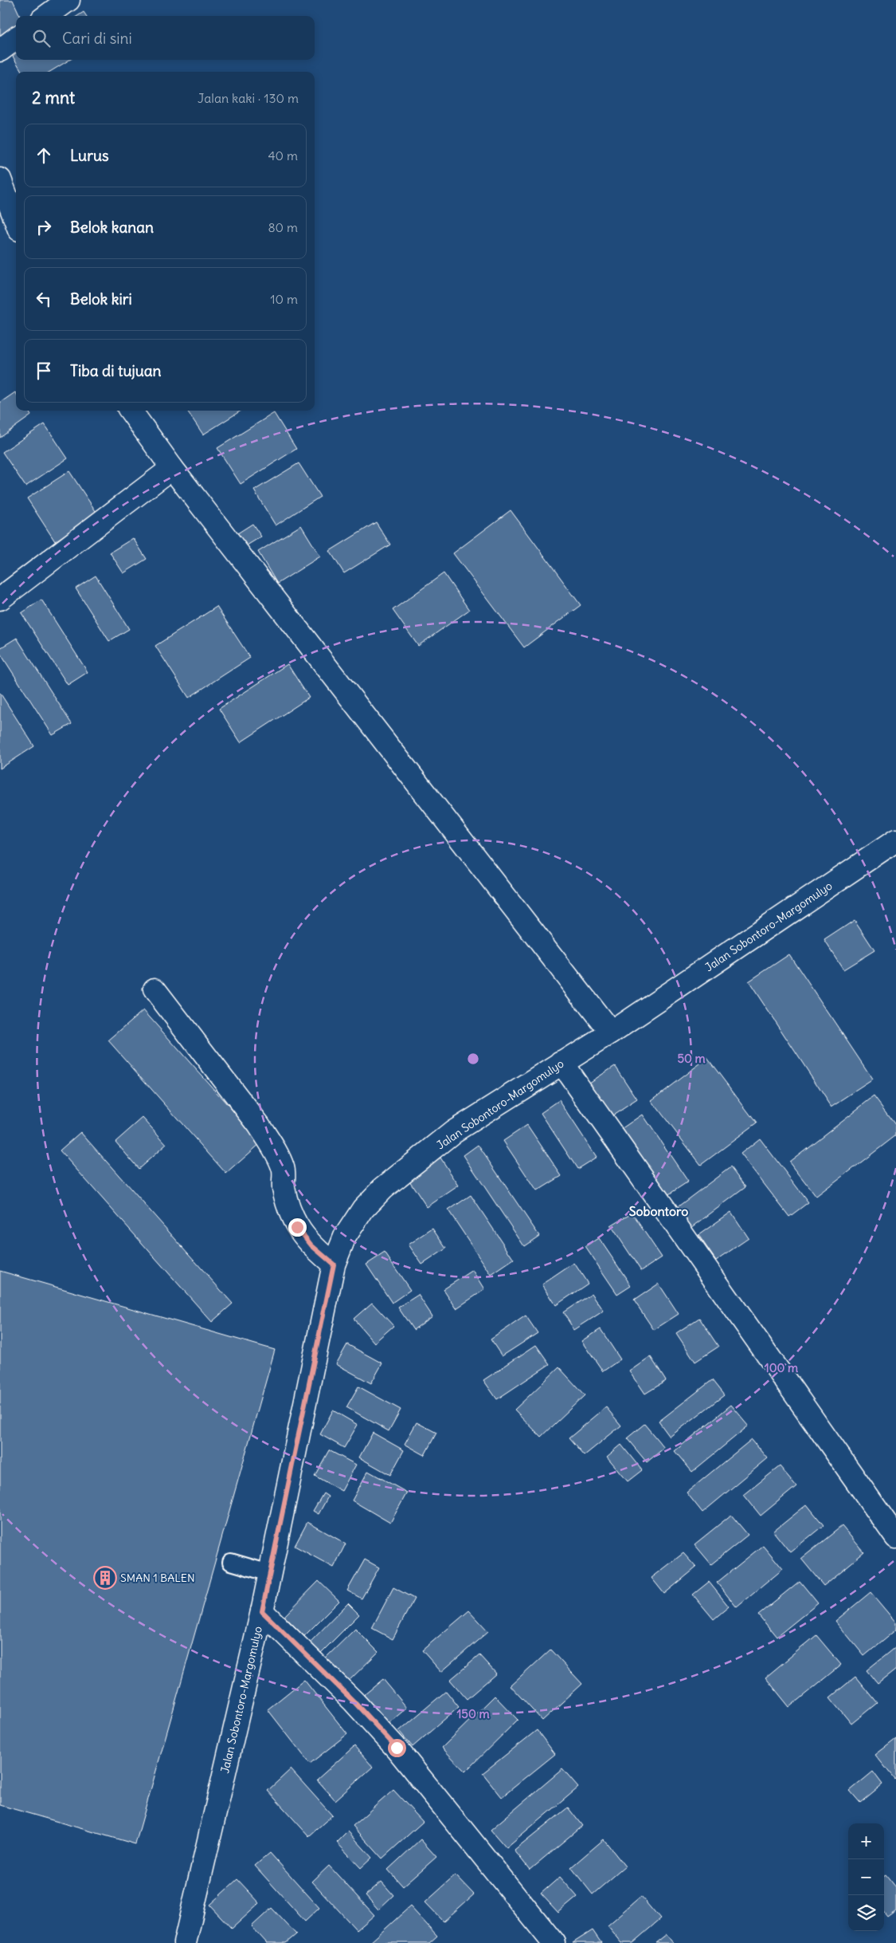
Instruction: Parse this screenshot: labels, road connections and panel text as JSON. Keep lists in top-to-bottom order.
{
  "streets": {
    "street": ["Jalan Sobontoro-Margomulyo"]
  },
  "districts": ["Sobontoro"],
  "places": {
    "building": ["SMAN 1 BALEN"]
  },
  "page": {
    "search": "Cari di sini",
    "heading": ["2 mnt", "Jalan kaki · 130 m"],
    "list": [
      ["Lurus", "40 m"],
      ["Belok kanan", "80 m"],
      ["Belok kiri", "10 m"],
      "Tiba di tujuan"
    ],
    "map_buttons": ["+", "−"]
  },
  "rings": ["50 m", "100 m", "150 m"]
}
